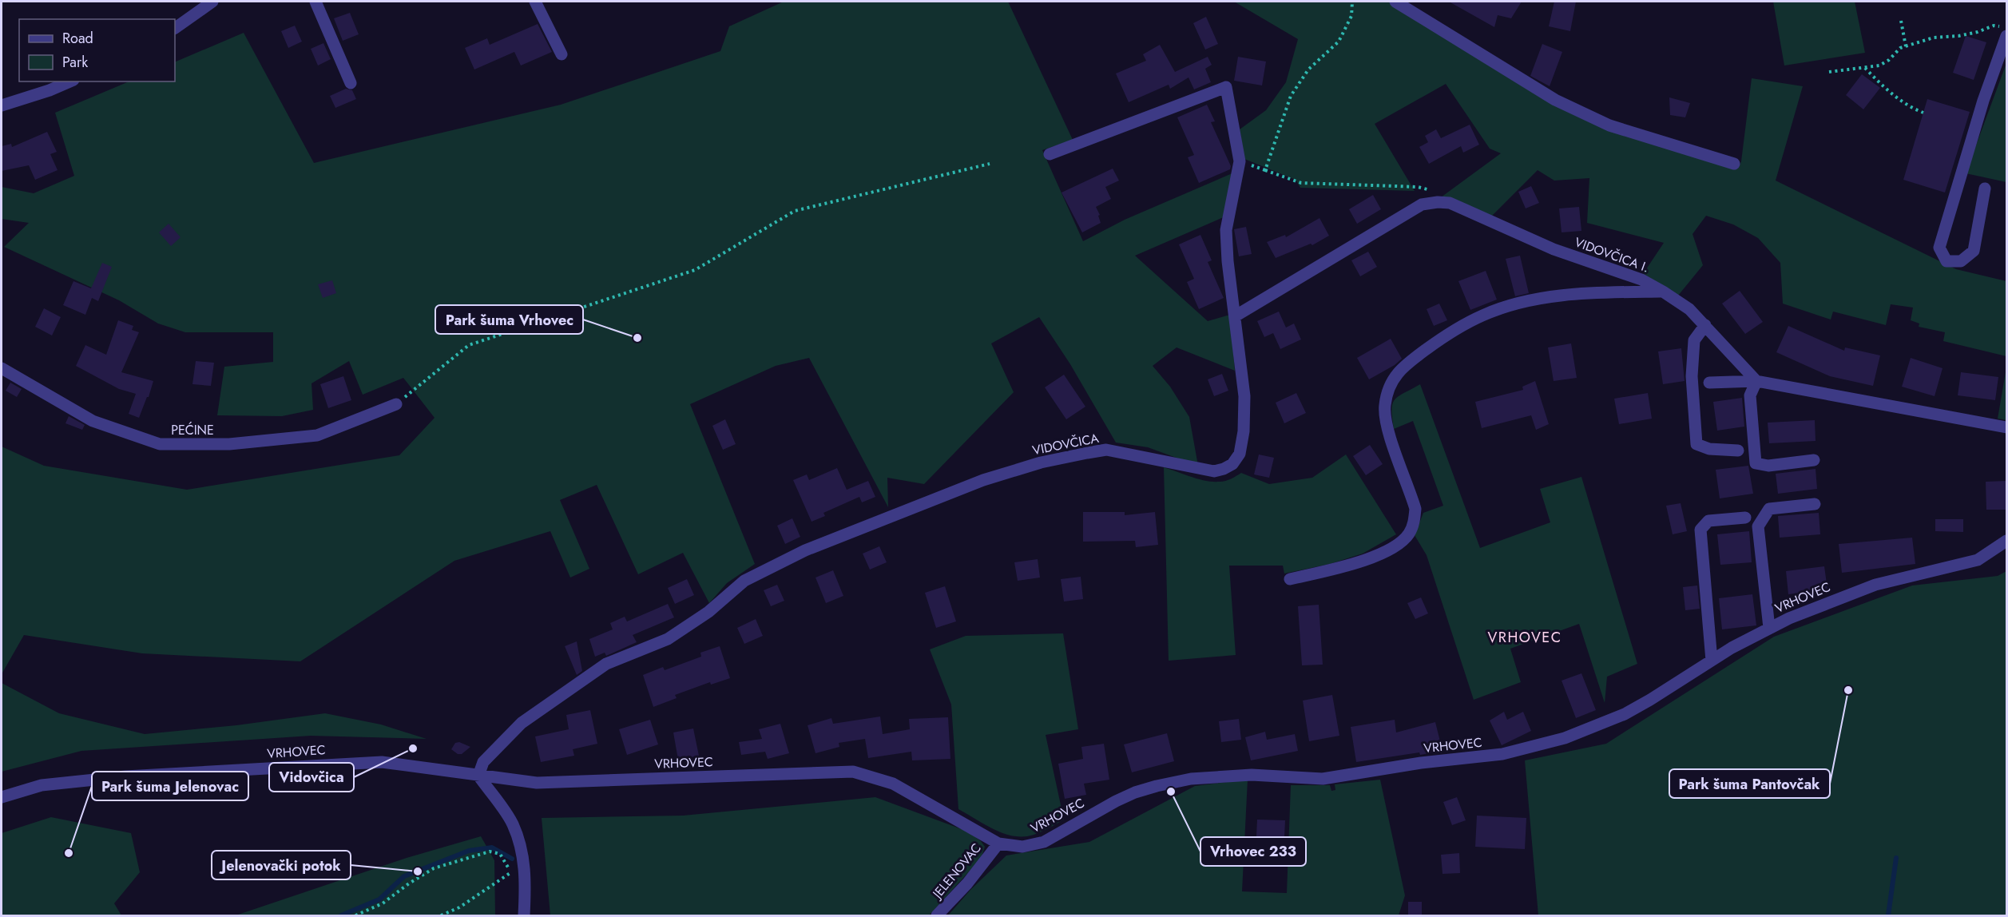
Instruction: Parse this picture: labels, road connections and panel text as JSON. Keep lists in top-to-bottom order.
{
  "streets": {
    "street": [
      "VIDOVČICA I.",
      "PEĆINE",
      "VIDOVČICA",
      "VRHOVEC",
      "JELENOVAC"
    ]
  },
  "crossings": [
    ["VIDOVČICA I.", "VIDOVČICA"],
    ["VIDOVČICA", "VRHOVEC"],
    ["VRHOVEC", "JELENOVAC"]
  ],
  "districts": ["VRHOVEC"],
  "places": [
    "Park šuma Vrhovec",
    "Park šuma Pantovčak",
    "Vidovčica",
    "Vrhovec 233",
    "Park šuma Jelenovac",
    "Jelenovački potok"
  ],
  "legend": ["Road", "Park"]
}
